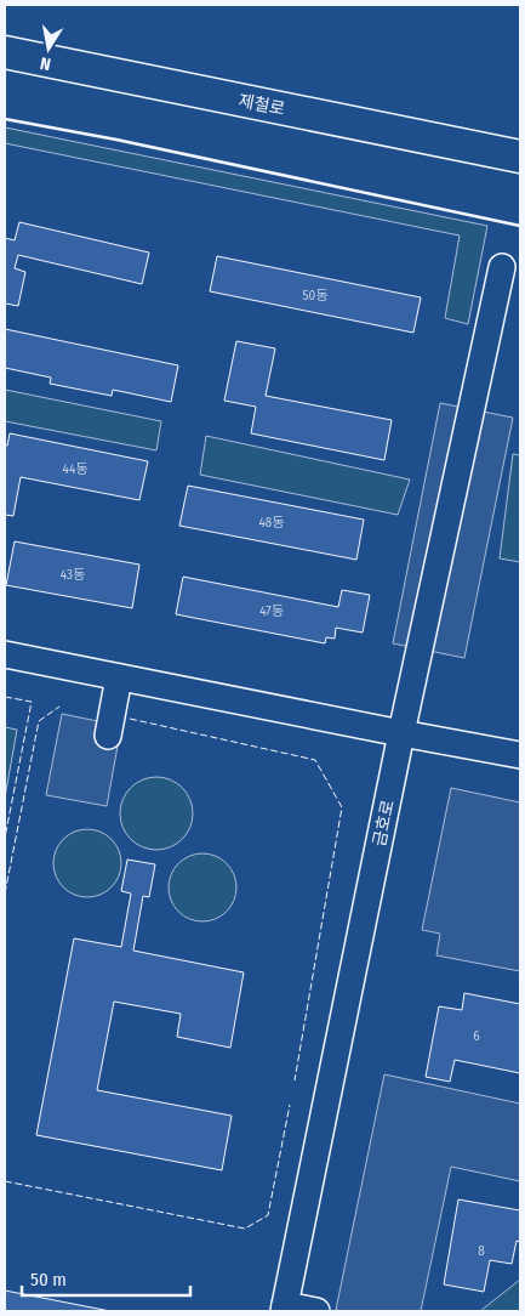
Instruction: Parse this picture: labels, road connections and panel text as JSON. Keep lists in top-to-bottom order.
{
  "streets": {
    "main road": ["제철로"],
    "street": ["금호로"]
  },
  "house_numbers": [
    "50동",
    "44동",
    "48동",
    "43동",
    "47동",
    "6",
    "8"
  ],
  "scale_bar": "50 m",
  "north": "bottom"
}
